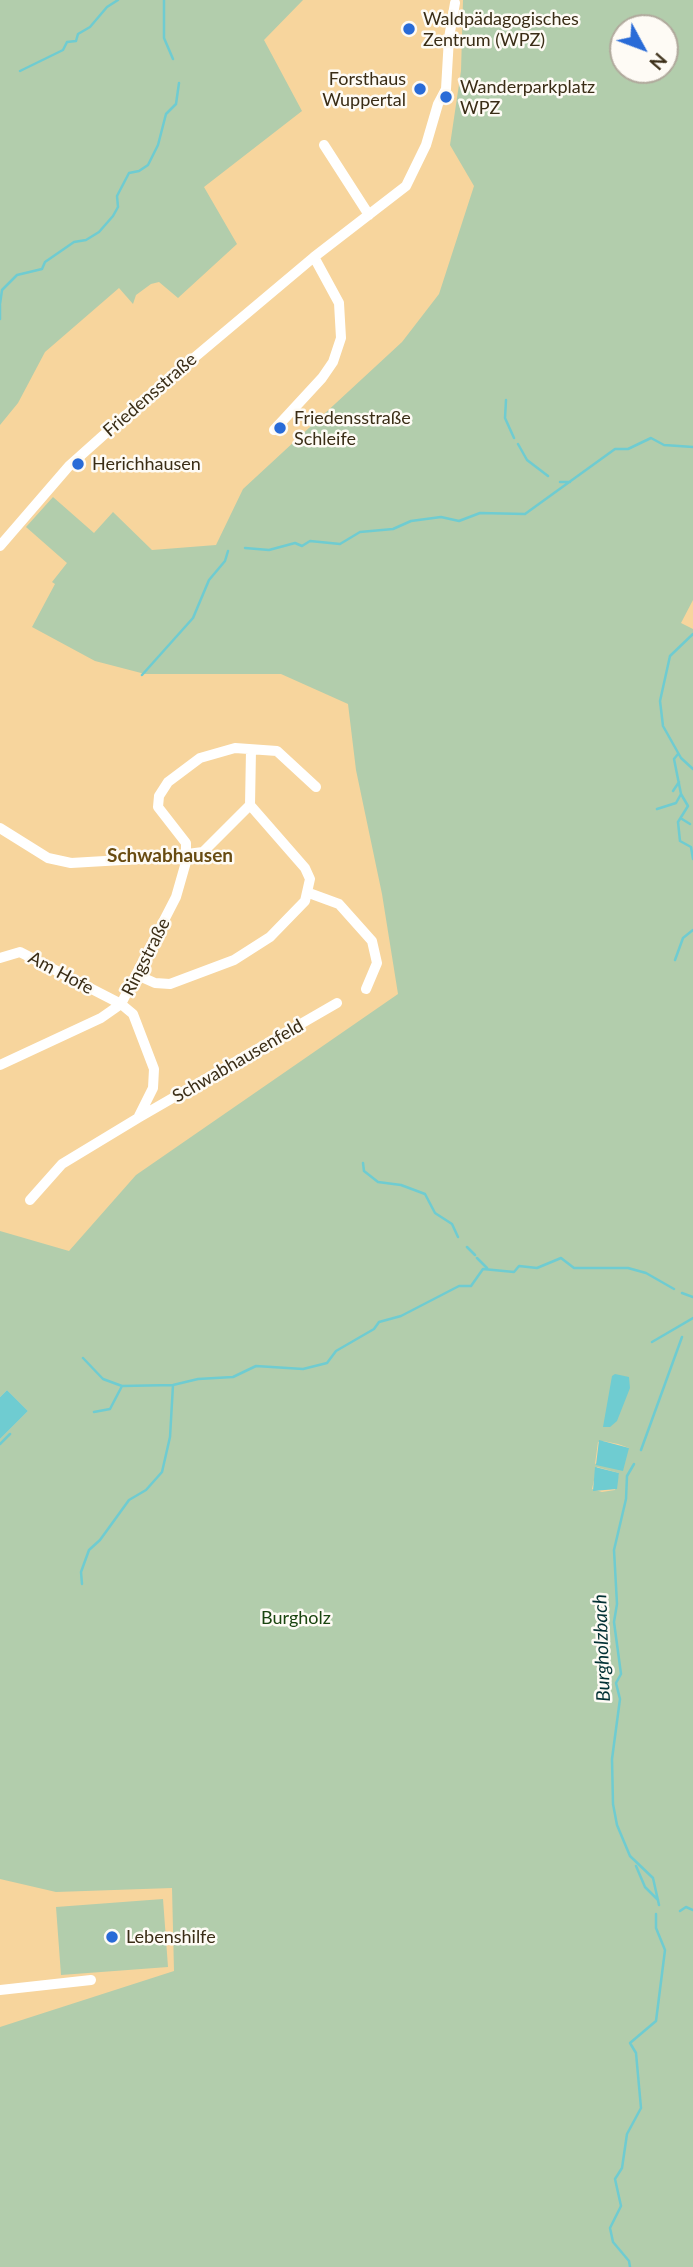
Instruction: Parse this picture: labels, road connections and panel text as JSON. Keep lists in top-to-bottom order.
{
  "streets": {
    "street": [
      "Friedensstraße",
      "Ringstraße",
      "Am Hofe",
      "Schwabhausenfeld"
    ]
  },
  "crossings": [
    ["Ringstraße", "Am Hofe"],
    ["Ringstraße", "Schwabhausenfeld"],
    ["Am Hofe", "Schwabhausenfeld"]
  ],
  "districts": ["Schwabhausen"],
  "water": ["Burgholzbach"],
  "parks": ["Burgholz"],
  "places": [
    "Waldpädagogisches Zentrum (WPZ)",
    "Forsthaus Wuppertal",
    "Wanderparkplatz WPZ",
    "Friedensstraße Schleife",
    "Herichhausen",
    "Lebenshilfe"
  ],
  "north": "bottom right"
}
